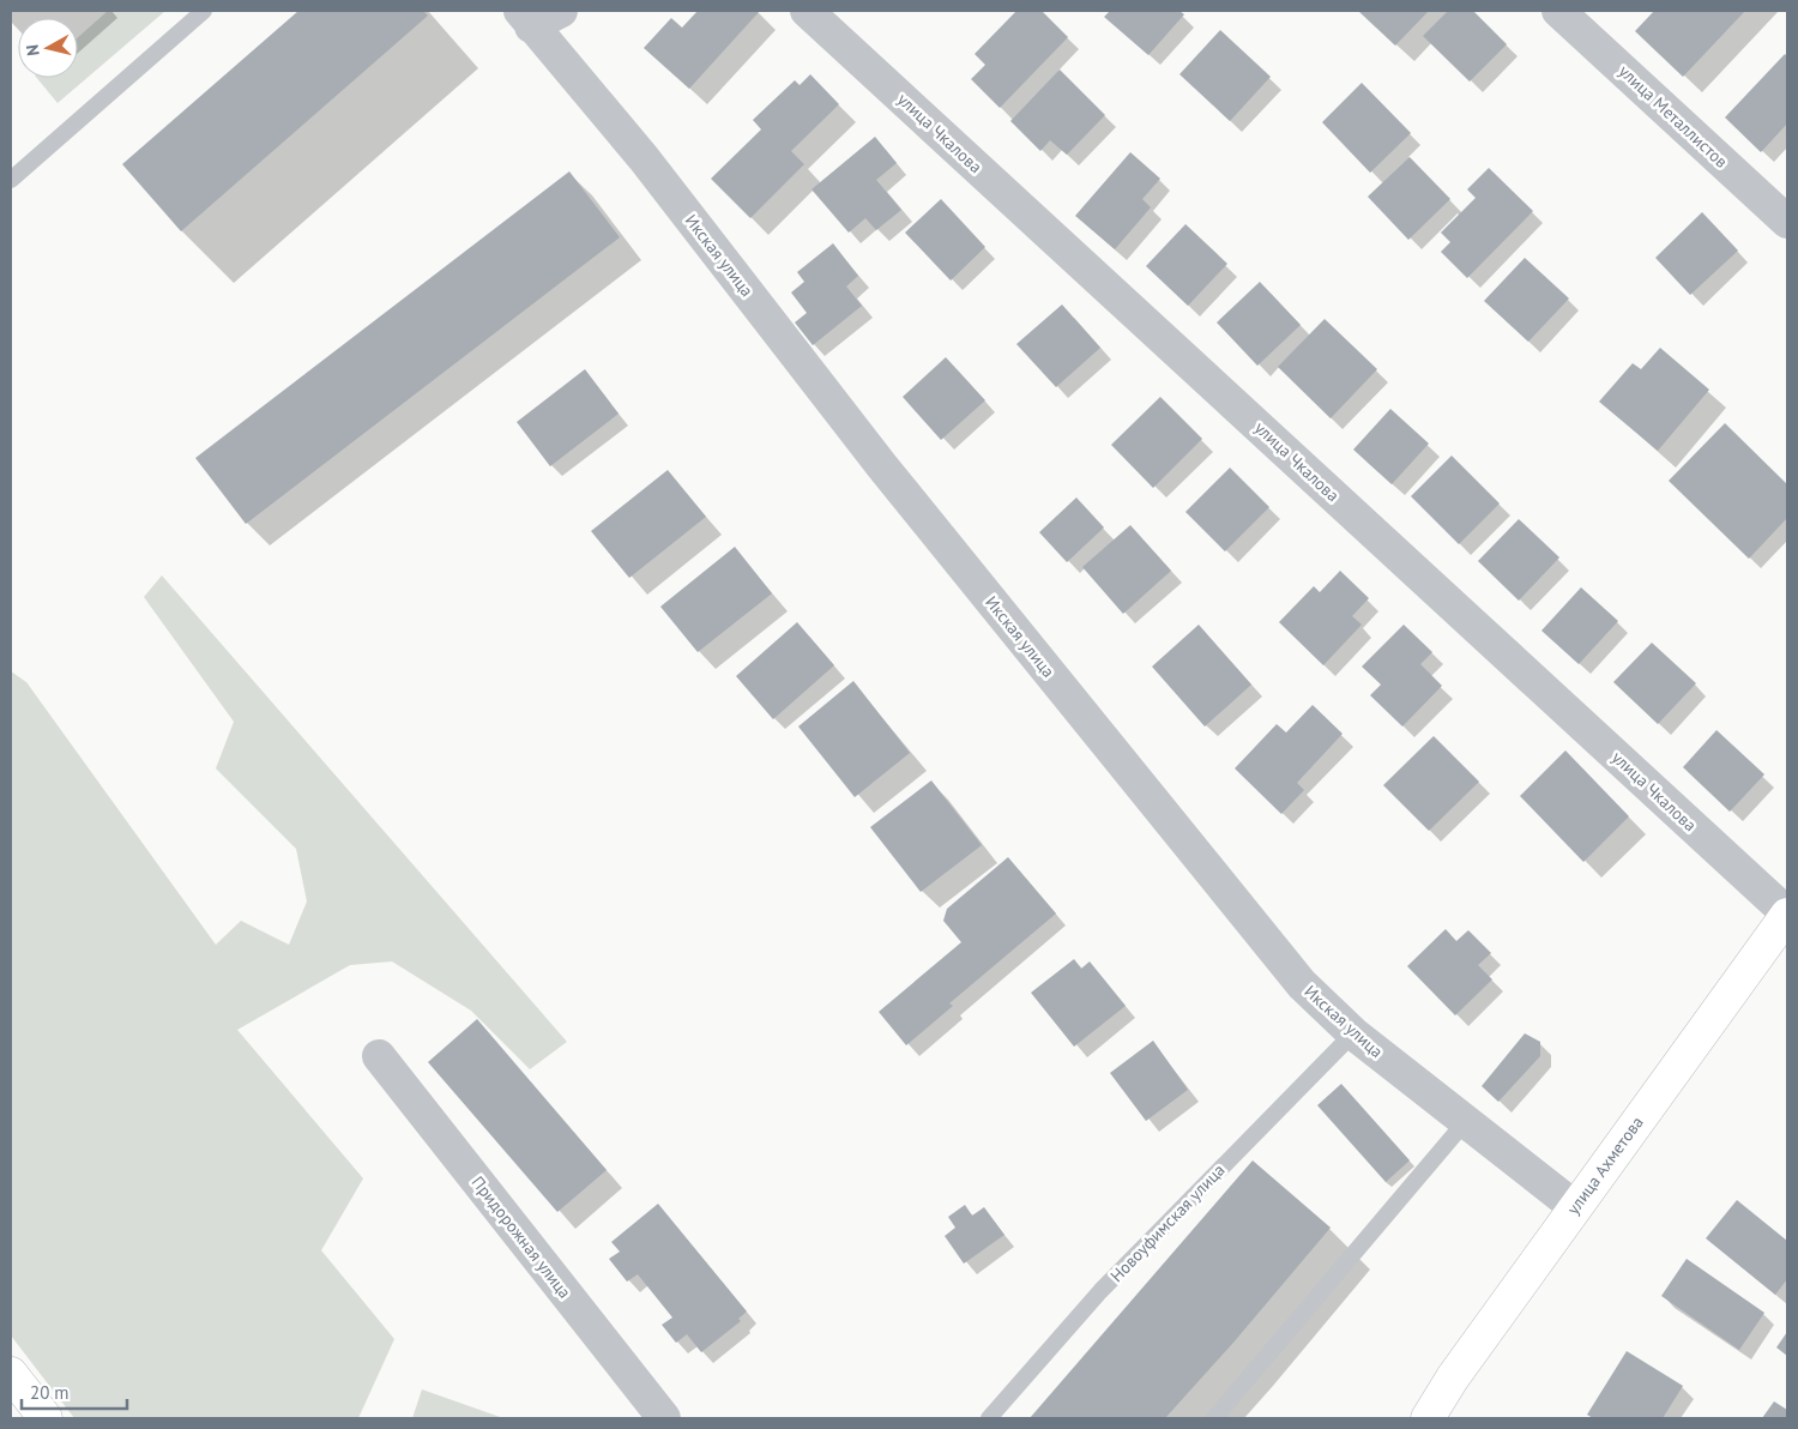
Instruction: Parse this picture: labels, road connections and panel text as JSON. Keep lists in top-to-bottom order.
{
  "streets": {
    "main road": ["улица Ахметова"],
    "street": [
      "улица Металлистов",
      "улица Чкалова",
      "Икская улица",
      "Придорожная улица"
    ],
    "lane": ["Новоуфимская улица"]
  },
  "crossings": [
    ["улица Чкалова", "улица Ахметова"],
    ["Икская улица", "улица Ахметова"],
    ["Икская улица", "Новоуфимская улица"]
  ],
  "scale_bar": "20 m",
  "north": "left"
}
